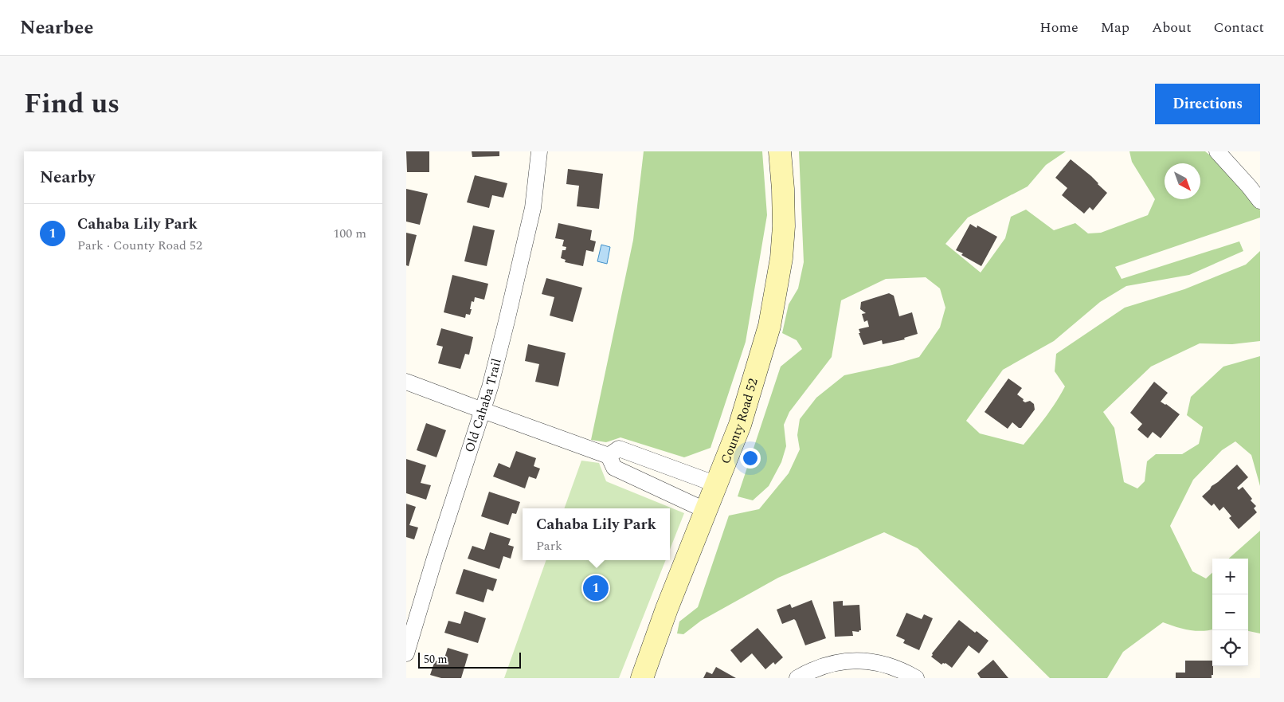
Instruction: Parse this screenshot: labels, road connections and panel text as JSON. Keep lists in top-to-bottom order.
{
  "streets": {
    "main road": ["County Road 52"],
    "street": ["Old Cahaba Trail"]
  },
  "scale_bar": "50 m",
  "north": "bottom right",
  "page": {
    "header": "Nearbee",
    "nav": [
      "Home",
      "Map",
      "About",
      "Contact"
    ],
    "title": "Find us",
    "buttons": "Directions",
    "heading": "Nearby",
    "list": [
      {
        "mark": "1",
        "name": "Cahaba Lily Park",
        "note": "Park · County Road 52",
        "value": "100 m"
      }
    ],
    "popup": ["Cahaba Lily Park", "Park"],
    "map_buttons": ["+", "−"],
    "pins": "1",
    "scale": "50 m"
  }
}
